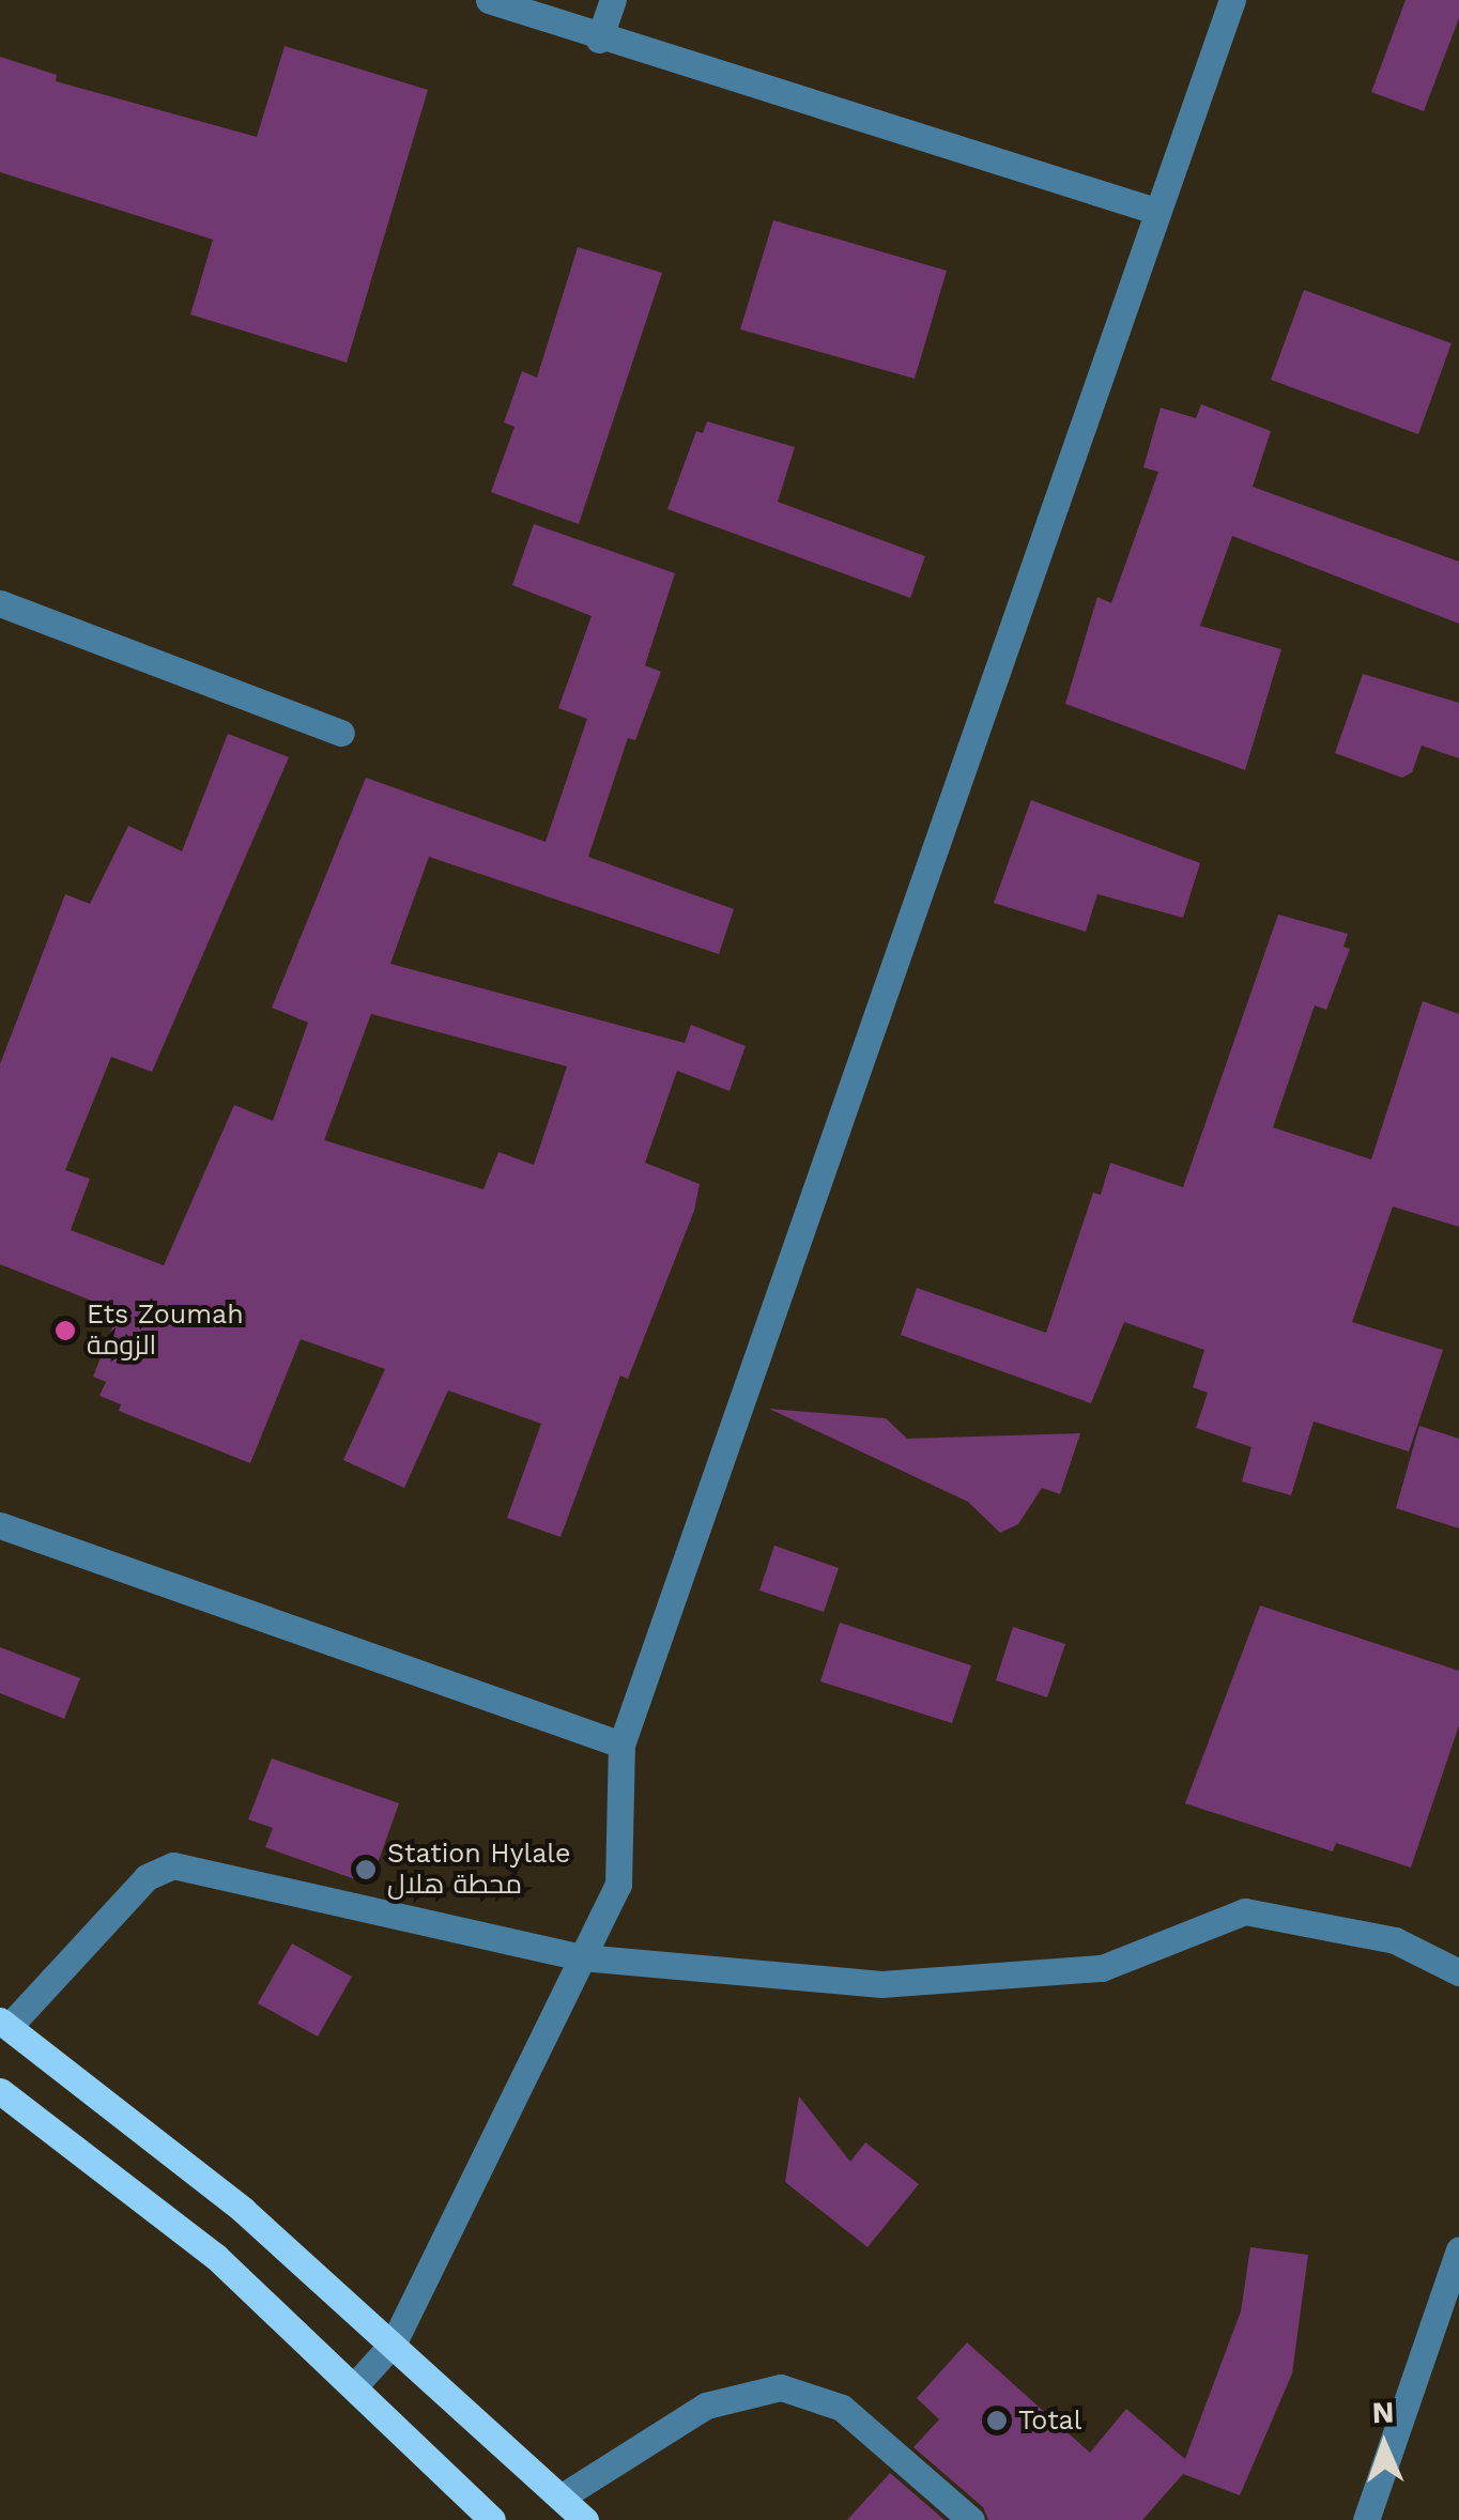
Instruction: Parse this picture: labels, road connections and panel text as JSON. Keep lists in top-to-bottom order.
{
  "places": ["Ets Zoumah الزومة", "Station Hylale محطة هلال", "Total"],
  "north": "top"
}
